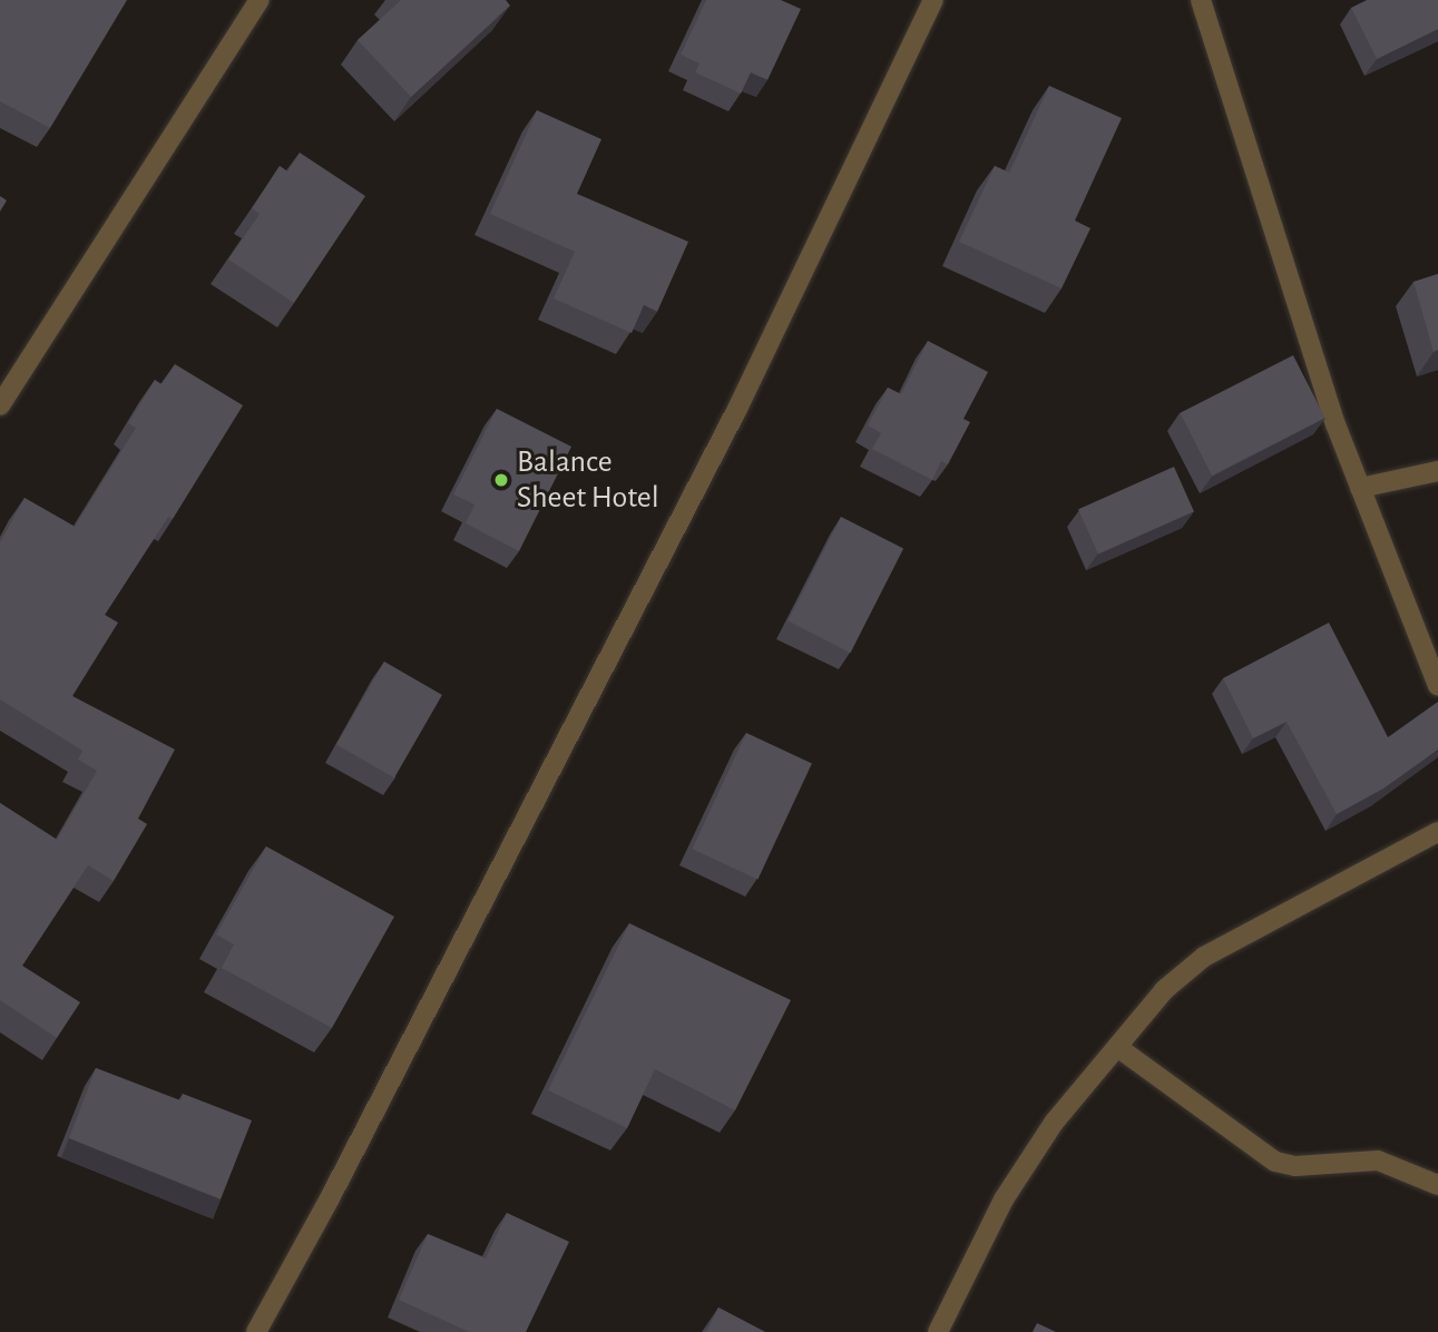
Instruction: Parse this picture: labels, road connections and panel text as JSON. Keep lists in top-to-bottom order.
{
  "places": ["Balance Sheet Hotel"]
}
